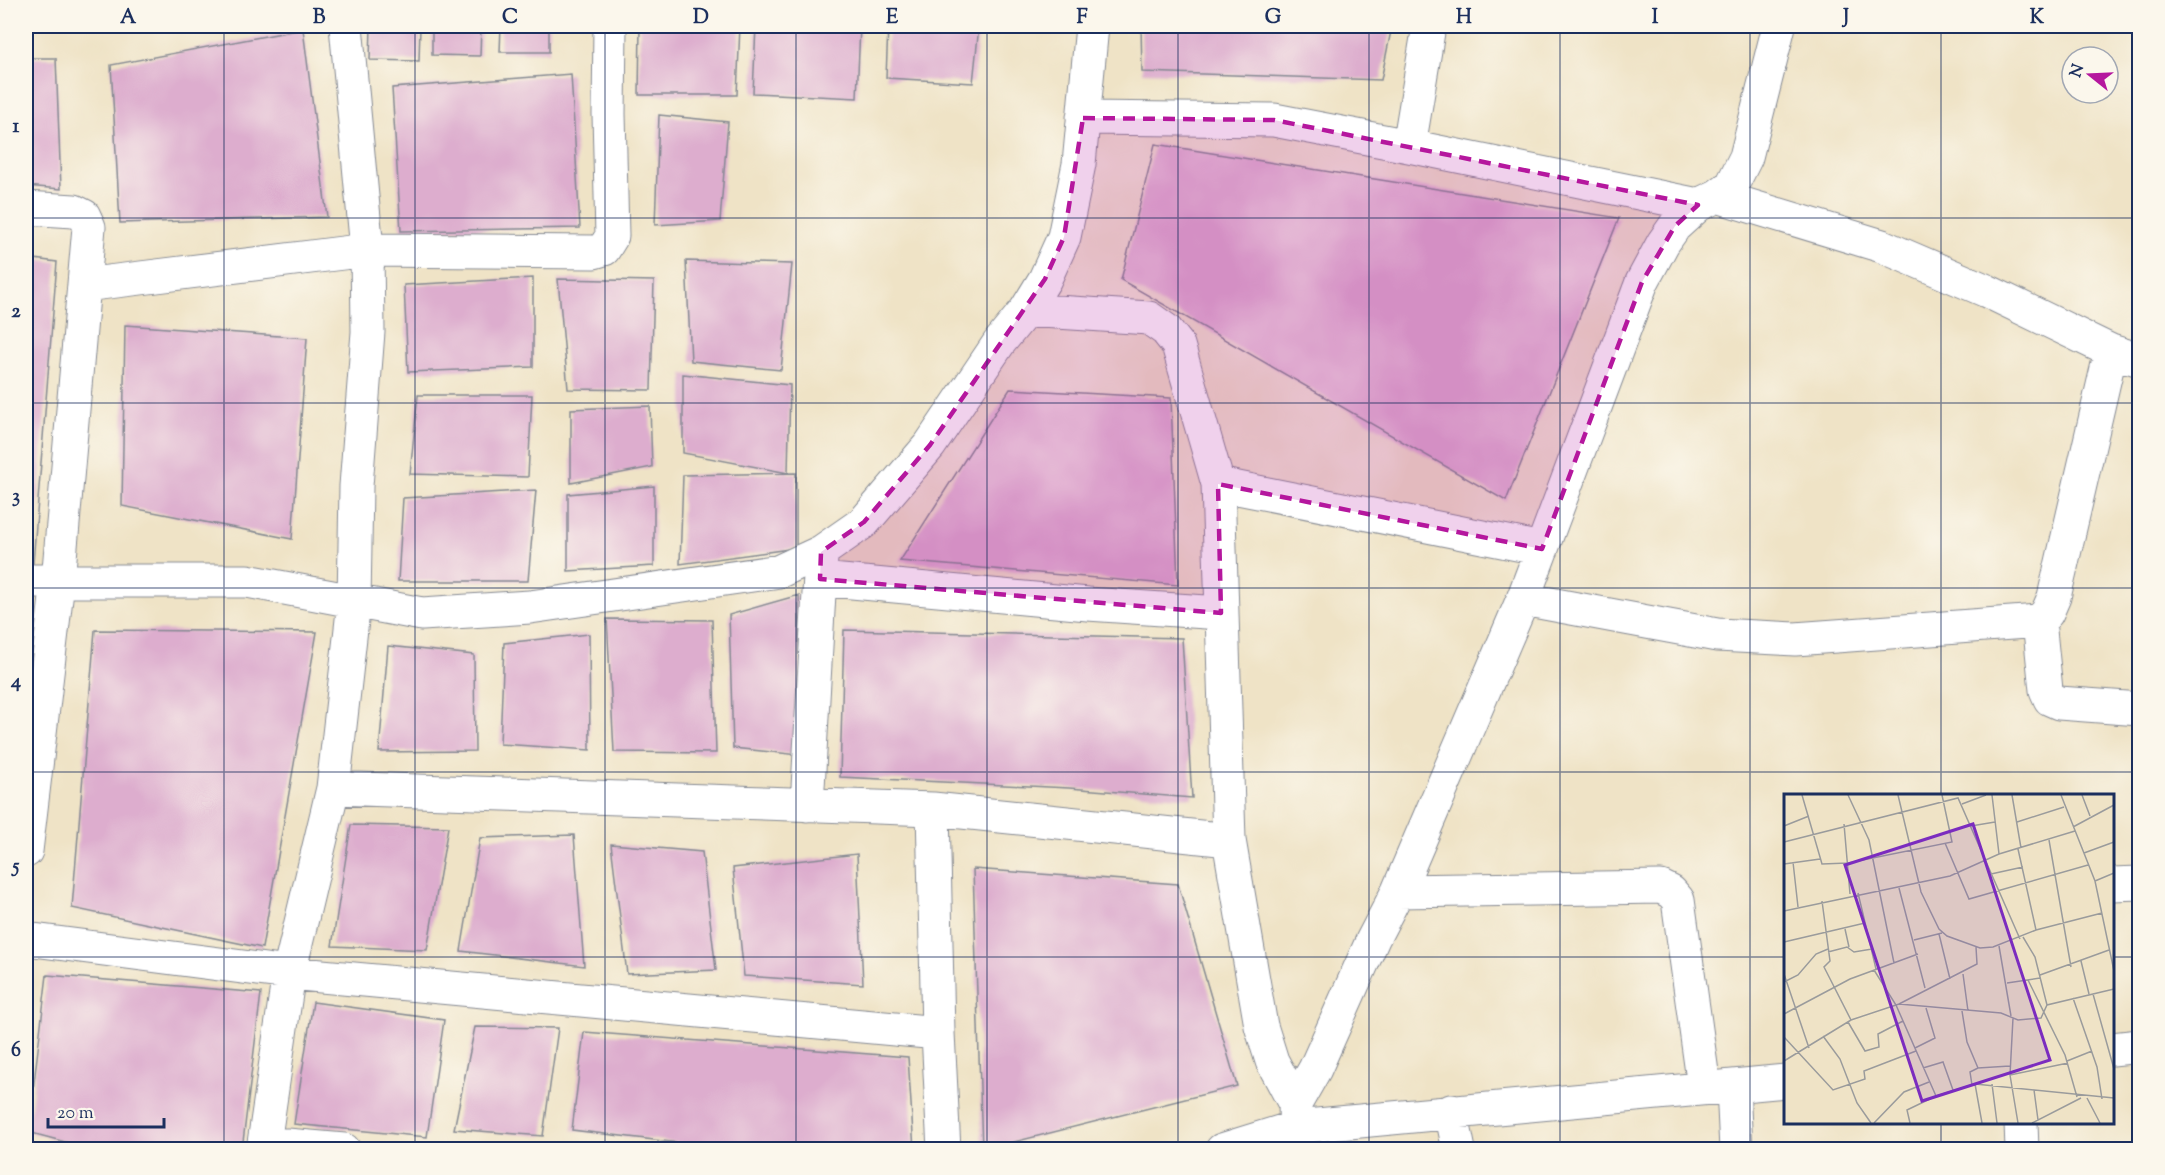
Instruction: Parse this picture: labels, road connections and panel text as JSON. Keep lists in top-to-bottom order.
{
  "scale_bar": "20 m",
  "north": "left",
  "grid": {
    "columns": [
      "A",
      "B",
      "C",
      "D",
      "E",
      "F",
      "G",
      "H",
      "I",
      "J",
      "K"
    ],
    "rows": [
      "1",
      "2",
      "3",
      "4",
      "5",
      "6"
    ]
  }
}
